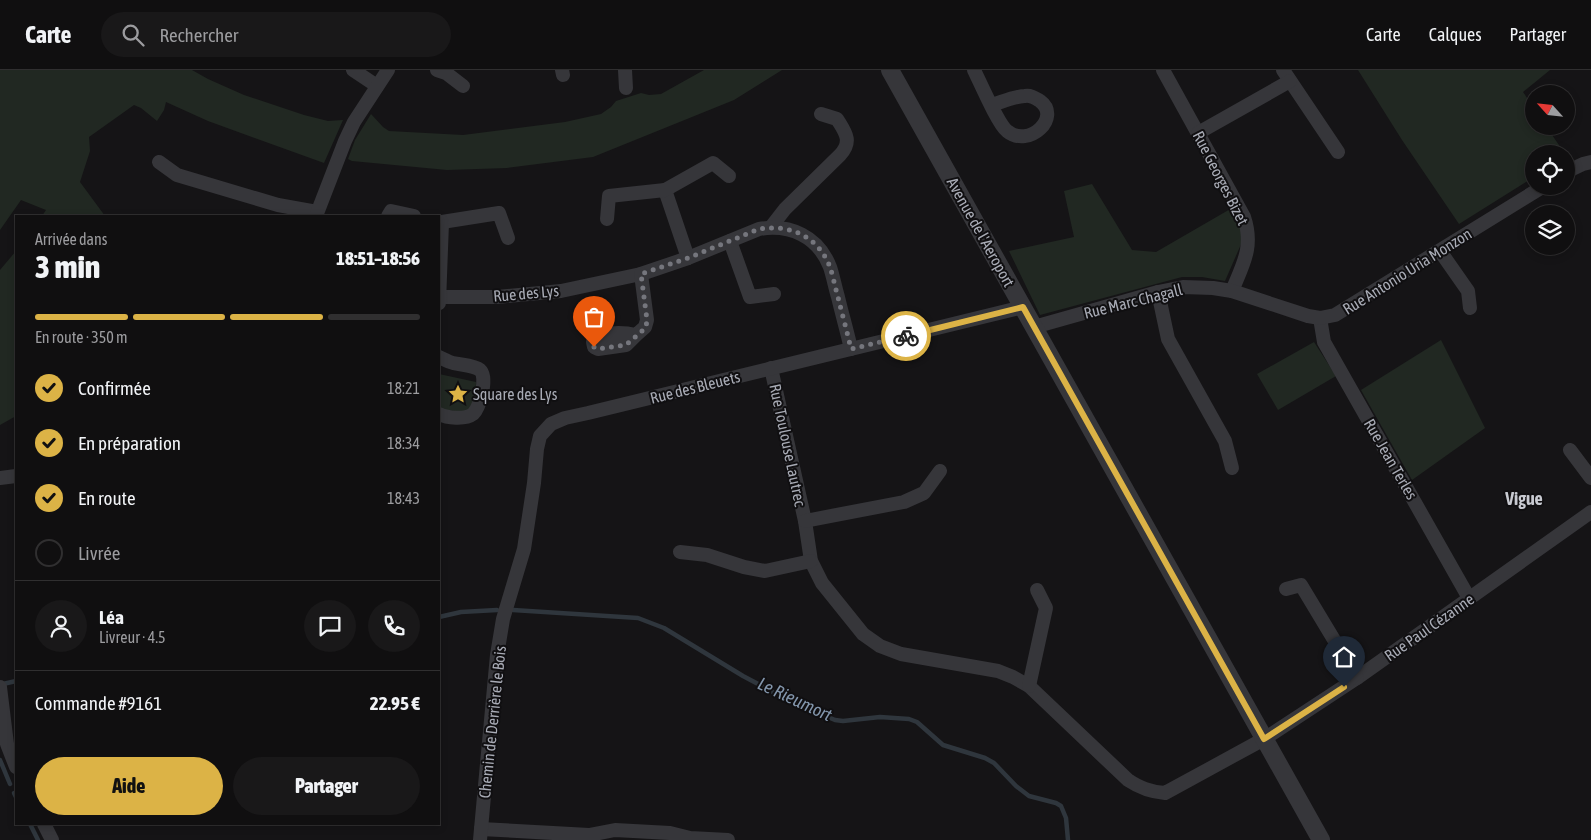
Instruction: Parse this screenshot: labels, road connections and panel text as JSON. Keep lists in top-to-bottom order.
{
  "streets": {
    "street": [
      "Rue Georges Bizet",
      "Avenue de l'Aeroport",
      "Rue Antonio Uria Monzon",
      "Rue des Lys",
      "Rue Marc Chagall",
      "Rue des Bleuets",
      "Rue Toulouse Lautrec",
      "Rue Jean Terles",
      "Rue Paul Cézanne",
      "Chemin de Derrière le Bois"
    ]
  },
  "crossings": [
    ["Rue Georges Bizet", "Rue Antonio Uria Monzon"],
    ["Rue Georges Bizet", "Rue Marc Chagall"],
    ["Avenue de l'Aeroport", "Rue Marc Chagall"],
    ["Avenue de l'Aeroport", "Rue des Bleuets"],
    ["Avenue de l'Aeroport", "Rue Toulouse Lautrec"],
    ["Avenue de l'Aeroport", "Rue Paul Cézanne"],
    ["Rue Antonio Uria Monzon", "Rue Marc Chagall"],
    ["Rue Antonio Uria Monzon", "Rue Jean Terles"],
    ["Rue des Lys", "Rue des Bleuets"],
    ["Rue des Bleuets", "Rue Toulouse Lautrec"],
    ["Rue des Bleuets", "Chemin de Derrière le Bois"],
    ["Rue Toulouse Lautrec", "Rue Paul Cézanne"],
    ["Rue Jean Terles", "Rue Paul Cézanne"]
  ],
  "districts": ["Vigue"],
  "water": ["Le Rieumort"],
  "places": {
    "place": ["Square des Lys"]
  },
  "north": "top left",
  "page": {
    "header": "Carte",
    "search": "Rechercher",
    "nav": ["Carte", "Calques", "Partager"],
    "heading": ["3 min", "Arrivée dans", "18:51–18:56"],
    "panel": [
      "Léa",
      "Livreur · 4.5",
      "Commande #9161",
      "22.95 €"
    ],
    "bar": "En route · 350 m",
    "list": [
      ["Confirmée", "18:21"],
      ["En préparation", "18:34"],
      ["En route", "18:43"],
      "Livrée"
    ],
    "buttons": ["Aide", "Partager"]
  }
}
